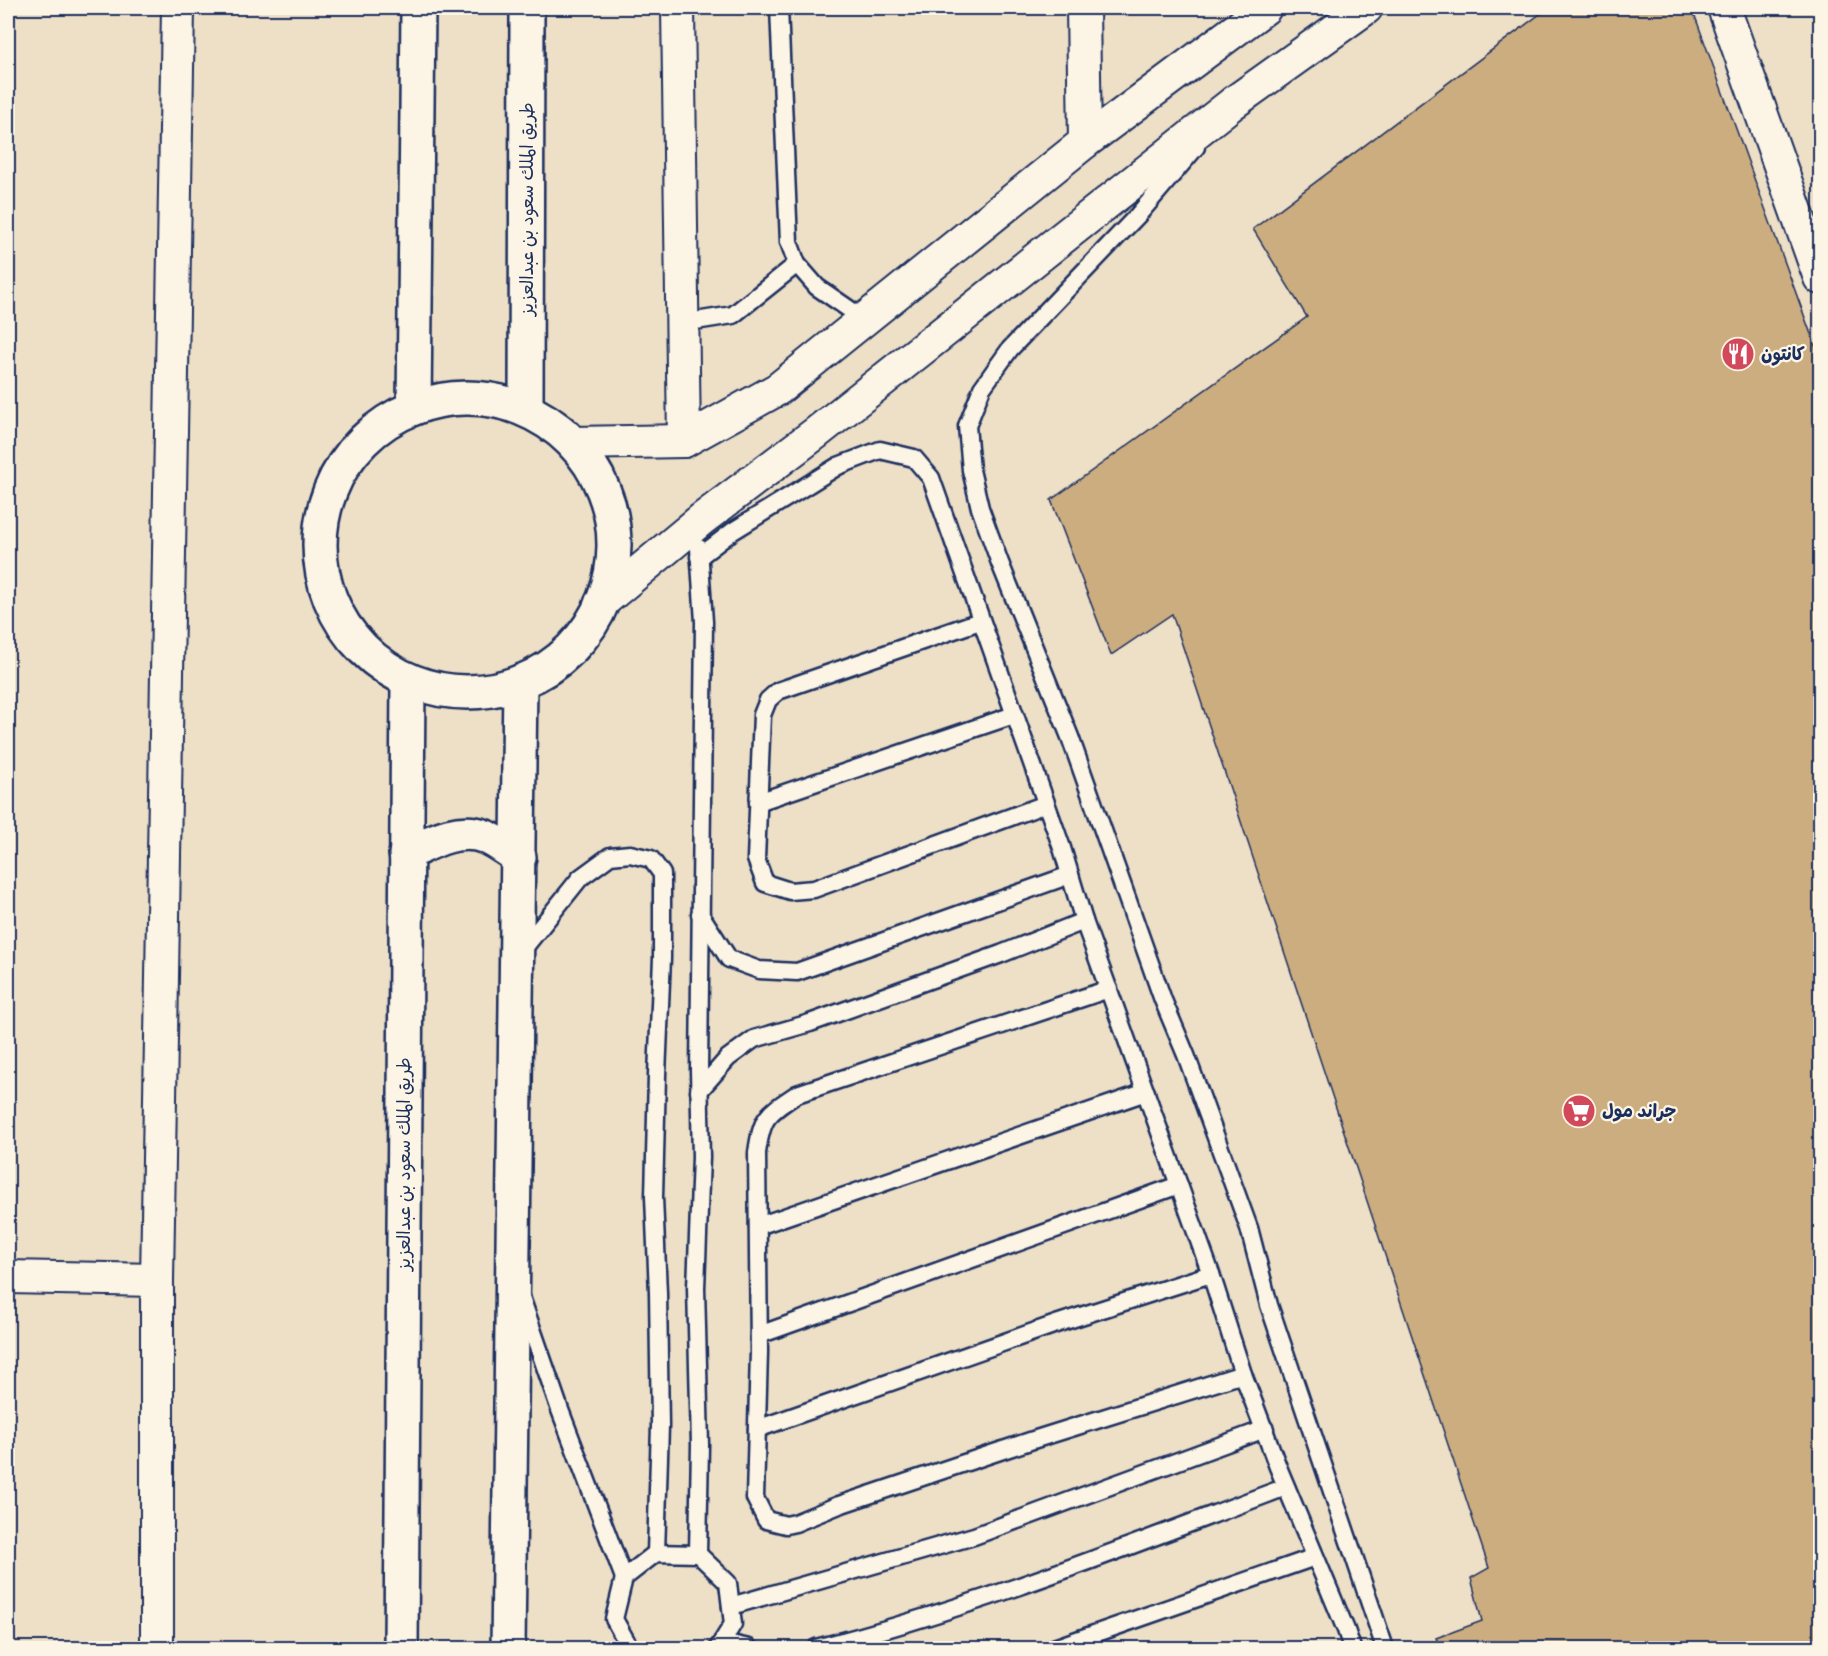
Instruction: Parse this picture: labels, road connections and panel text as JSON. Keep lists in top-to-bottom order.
{
  "streets": {
    "highway": ["طريق الملك سعود بن عبدالعزيز"]
  },
  "places": {
    "restaurant": ["كانتون"],
    "supermarket": ["جراند مول"]
  }
}
